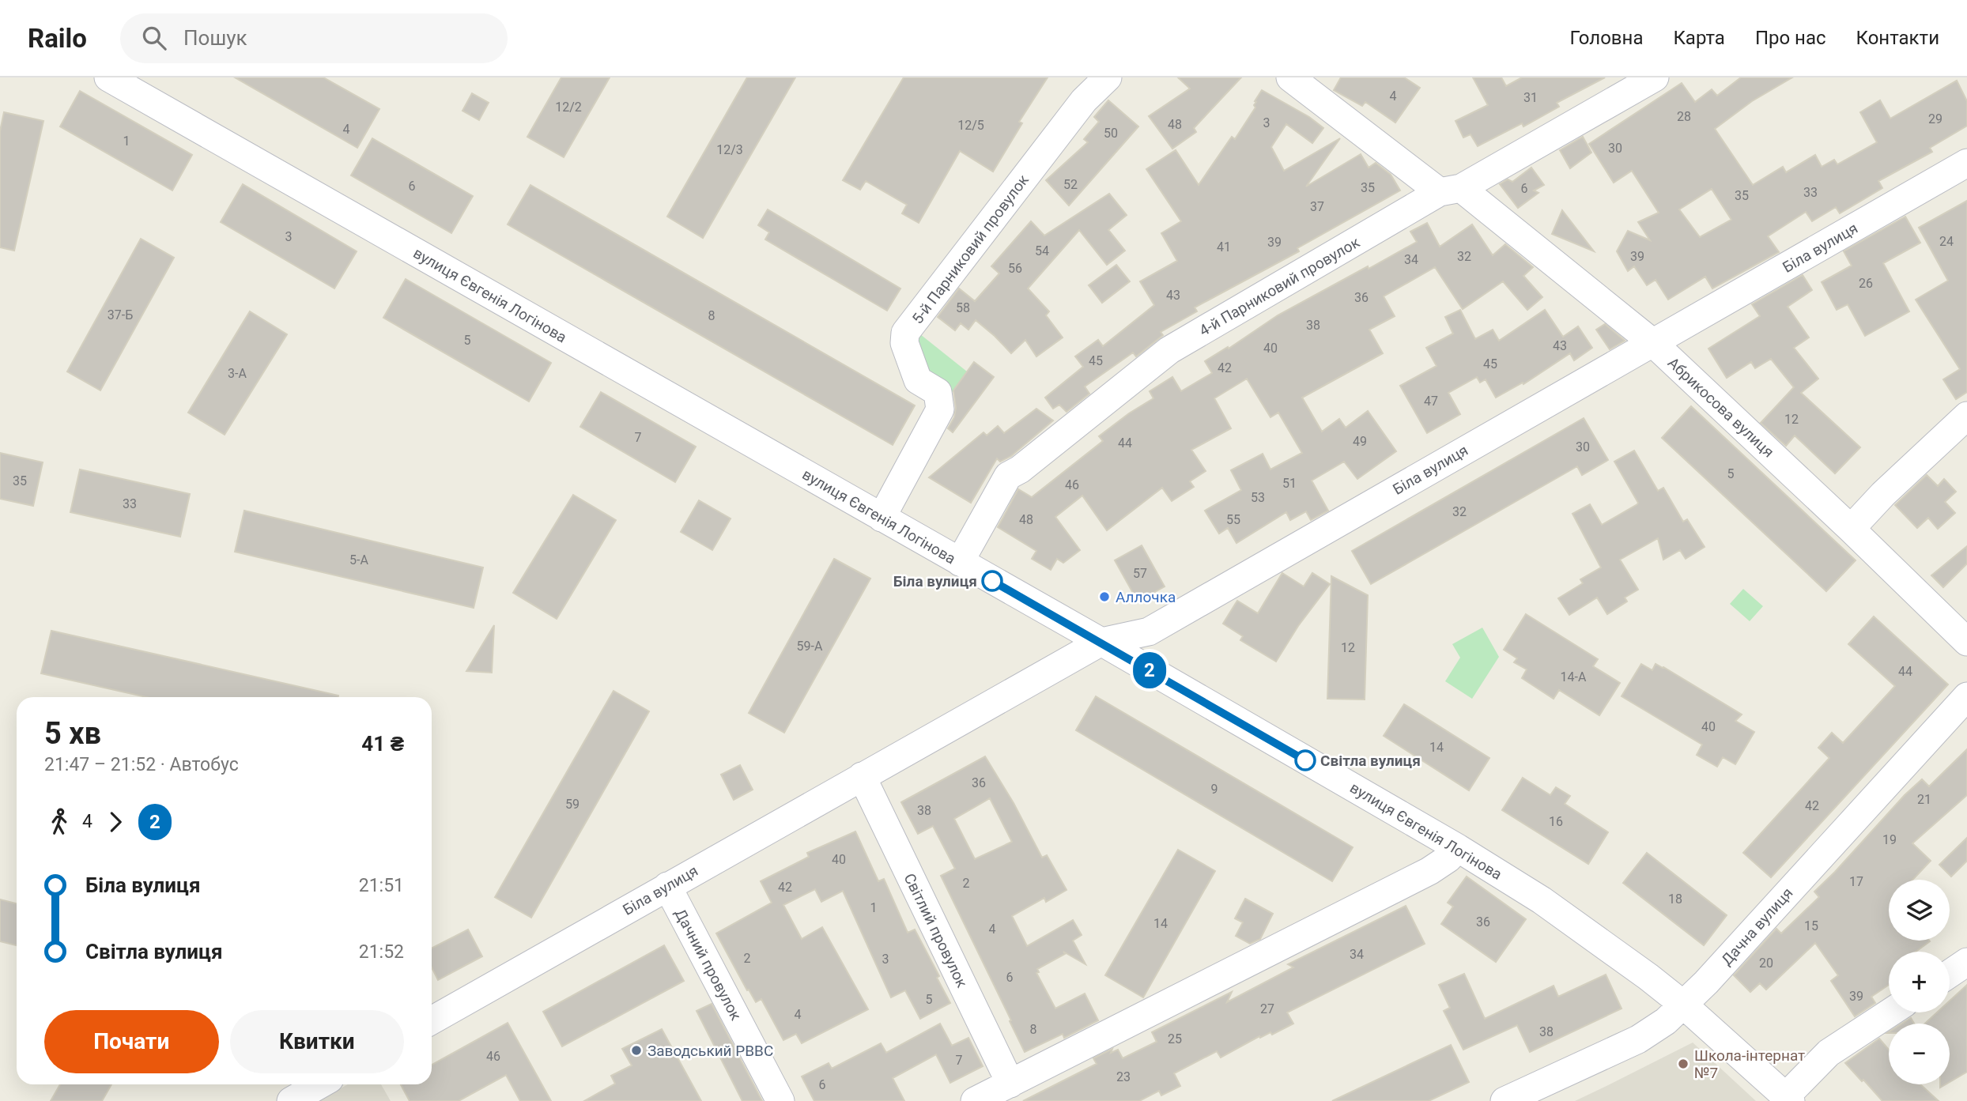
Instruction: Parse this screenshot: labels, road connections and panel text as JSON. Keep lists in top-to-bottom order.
{
  "streets": {
    "street": [
      "Біла вулиця",
      "5-й Парниковий провулок",
      "4-й Парниковий провулок",
      "вулиця Євгенія Логінова",
      "Абрикосова вулиця",
      "Дачна вулиця",
      "Світлий провулок",
      "Дачний провулок"
    ]
  },
  "crossings": [
    ["Біла вулиця", "вулиця Євгенія Логінова"],
    ["Біла вулиця", "Абрикосова вулиця"],
    ["Біла вулиця", "Світлий провулок"],
    ["Біла вулиця", "Дачний провулок"],
    ["5-й Парниковий провулок", "вулиця Євгенія Логінова"],
    ["4-й Парниковий провулок", "вулиця Євгенія Логінова"],
    ["4-й Парниковий провулок", "Абрикосова вулиця"],
    ["вулиця Євгенія Логінова", "Дачна вулиця"]
  ],
  "places": [
    "Біла вулиця",
    "Аллочка",
    "Світла вулиця",
    "Заводський РВВС",
    "Школа-інтернат №7"
  ],
  "lines": ["bus line 2"],
  "house_numbers": [
    "4",
    "31",
    "12/2",
    "28",
    "29",
    "3",
    "48",
    "12/5",
    "4",
    "50",
    "1",
    "30",
    "12/3",
    "52",
    "6",
    "35",
    "6",
    "33",
    "35",
    "37",
    "3",
    "24",
    "39",
    "41",
    "54",
    "32",
    "39",
    "34",
    "56",
    "26",
    "43",
    "36",
    "58",
    "37-Б",
    "8",
    "38",
    "5",
    "43",
    "40",
    "45",
    "45",
    "42",
    "3-А",
    "47",
    "12",
    "7",
    "49",
    "44",
    "30",
    "5",
    "35",
    "51",
    "46",
    "53",
    "33",
    "32",
    "48",
    "55",
    "5-А",
    "57",
    "59-А",
    "12",
    "44",
    "14-А",
    "40",
    "14",
    "36",
    "9",
    "21",
    "59",
    "42",
    "38",
    "16",
    "19",
    "40",
    "17",
    "2",
    "42",
    "18",
    "1",
    "36",
    "14",
    "15",
    "4",
    "34",
    "2",
    "3",
    "20",
    "6",
    "39",
    "5",
    "27",
    "4",
    "8",
    "38",
    "25",
    "46",
    "7",
    "23",
    "6"
  ],
  "page": {
    "header": "Railo",
    "search": "Пошук",
    "nav": [
      "Головна",
      "Карта",
      "Про нас",
      "Контакти"
    ],
    "on_map": "2",
    "heading": ["5 хв", "21:47 – 21:52 · Автобус", "41 ₴"],
    "legs": ["4", "2"],
    "list": [
      {
        "name": "Біла вулиця",
        "value": "21:51"
      },
      {
        "name": "Світла вулиця",
        "value": "21:52"
      }
    ],
    "map_buttons": ["+", "−"],
    "buttons": ["Почати", "Квитки"]
  }
}
